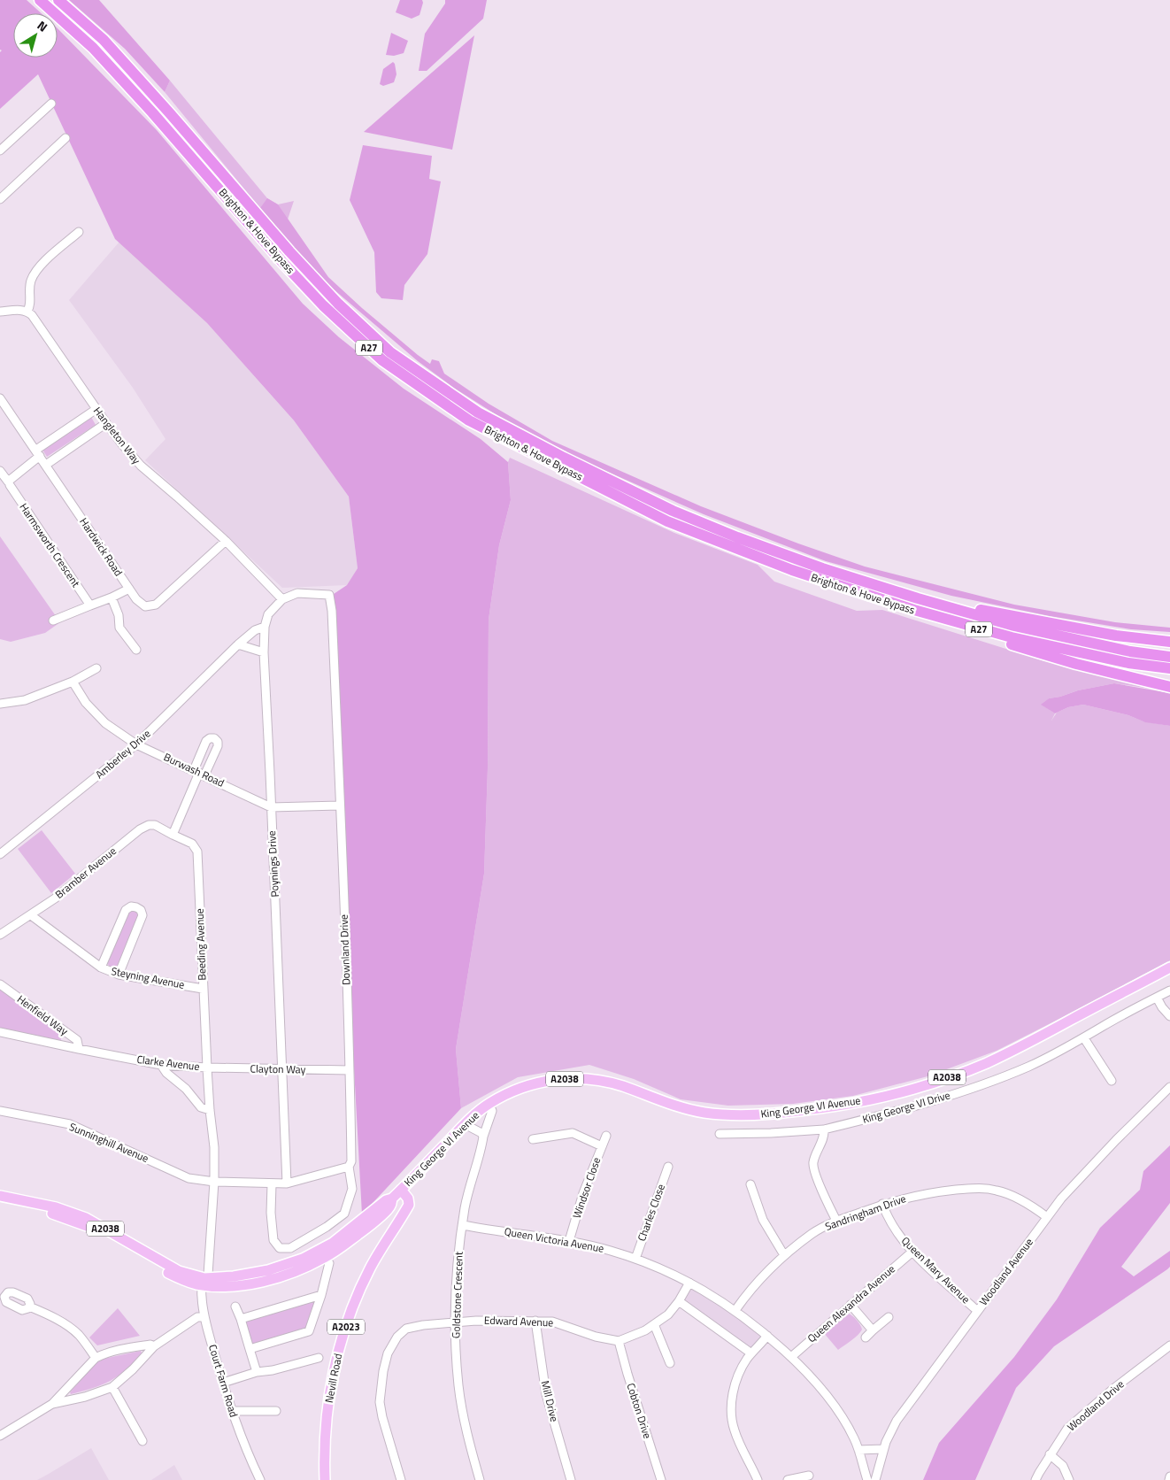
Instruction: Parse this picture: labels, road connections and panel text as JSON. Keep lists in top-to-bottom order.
{
  "streets": {
    "highway": ["Brighton & Hove Bypass", "A27"],
    "main road": [
      "A2038",
      "King George VI Avenue",
      "A2023",
      "Nevill Road"
    ],
    "street": [
      "Hangleton Way",
      "Harmsworth Crescent",
      "Hardwick Road",
      "Amberley Drive",
      "Burwash Road",
      "Poynings Drive",
      "Bramber Avenue",
      "Beeding Avenue",
      "Downland Drive",
      "Steyning Avenue",
      "Henfield Way",
      "Clarke Avenue",
      "Clayton Way",
      "King George VI Drive",
      "Sunninghill Avenue",
      "Windsor Close",
      "Charles Close",
      "Sandringham Drive",
      "Queen Victoria Avenue",
      "Queen Mary Avenue",
      "Woodland Avenue",
      "Goldstone Crescent",
      "Queen Alexandra Avenue",
      "Edward Avenue",
      "Court Farm Road",
      "Mill Drive",
      "Woodland Drive",
      "Cobton Drive"
    ]
  },
  "crossings": [
    ["Brighton & Hove Bypass", "A27"],
    ["Hangleton Way", "Hardwick Road"],
    ["Hangleton Way", "Poynings Drive"],
    ["Hangleton Way", "Downland Drive"],
    ["Amberley Drive", "Burwash Road"],
    ["Amberley Drive", "Poynings Drive"],
    ["Burwash Road", "Poynings Drive"],
    ["Burwash Road", "Downland Drive"],
    ["Poynings Drive", "Downland Drive"],
    ["Poynings Drive", "Clayton Way"],
    ["Bramber Avenue", "Beeding Avenue"],
    ["Bramber Avenue", "Steyning Avenue"],
    ["Beeding Avenue", "Steyning Avenue"],
    ["Beeding Avenue", "Clarke Avenue"],
    ["Beeding Avenue", "Clayton Way"],
    ["Downland Drive", "Clayton Way"],
    ["Henfield Way", "Clarke Avenue"],
    ["Clarke Avenue", "Clayton Way"],
    ["Clarke Avenue", "A2038"],
    ["Clarke Avenue", "King George VI Avenue"],
    ["Clarke Avenue", "Sunninghill Avenue"],
    ["Clarke Avenue", "Court Farm Road"],
    ["A2038", "King George VI Avenue"],
    ["A2038", "Court Farm Road"],
    ["King George VI Avenue", "Goldstone Crescent"],
    ["King George VI Avenue", "Nevill Road"],
    ["King George VI Avenue", "Court Farm Road"],
    ["Windsor Close", "Queen Victoria Avenue"],
    ["Charles Close", "Queen Victoria Avenue"],
    ["Sandringham Drive", "Queen Victoria Avenue"],
    ["Sandringham Drive", "Queen Mary Avenue"],
    ["Sandringham Drive", "Woodland Avenue"],
    ["Queen Victoria Avenue", "Goldstone Crescent"],
    ["Queen Victoria Avenue", "Queen Alexandra Avenue"],
    ["Queen Mary Avenue", "Woodland Avenue"],
    ["Queen Mary Avenue", "Queen Alexandra Avenue"],
    ["Goldstone Crescent", "Edward Avenue"],
    ["Edward Avenue", "Mill Drive"],
    ["Edward Avenue", "Cobton Drive"]
  ],
  "north": "top right"
}
